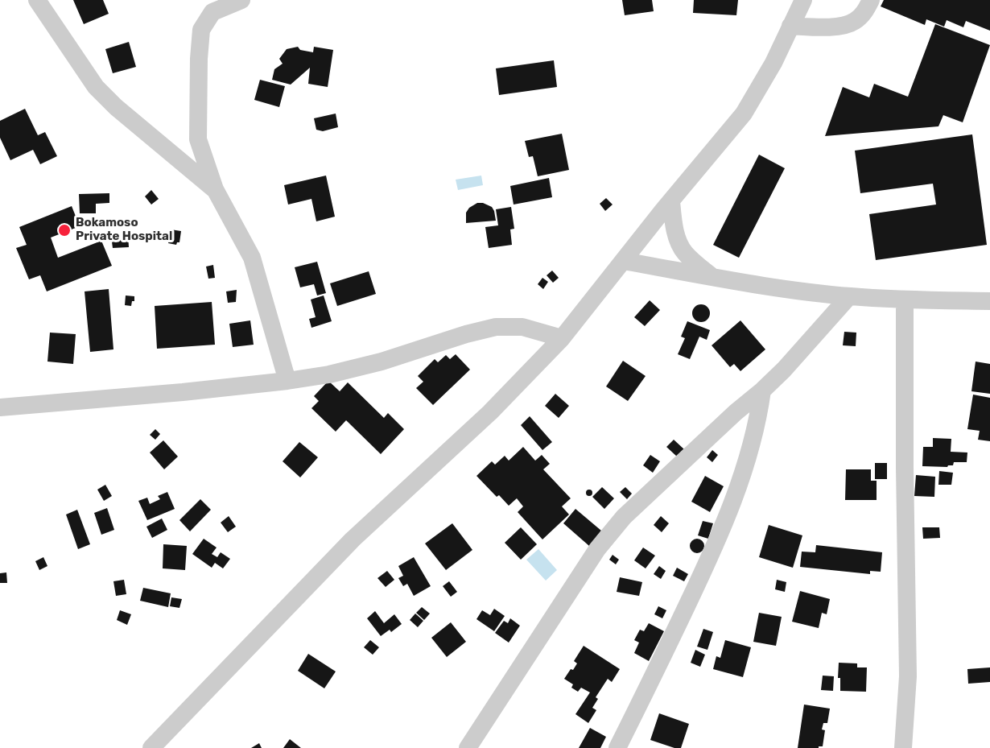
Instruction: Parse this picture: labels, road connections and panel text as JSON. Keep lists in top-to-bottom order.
{
  "places": ["Bokamoso Private Hospital"]
}
